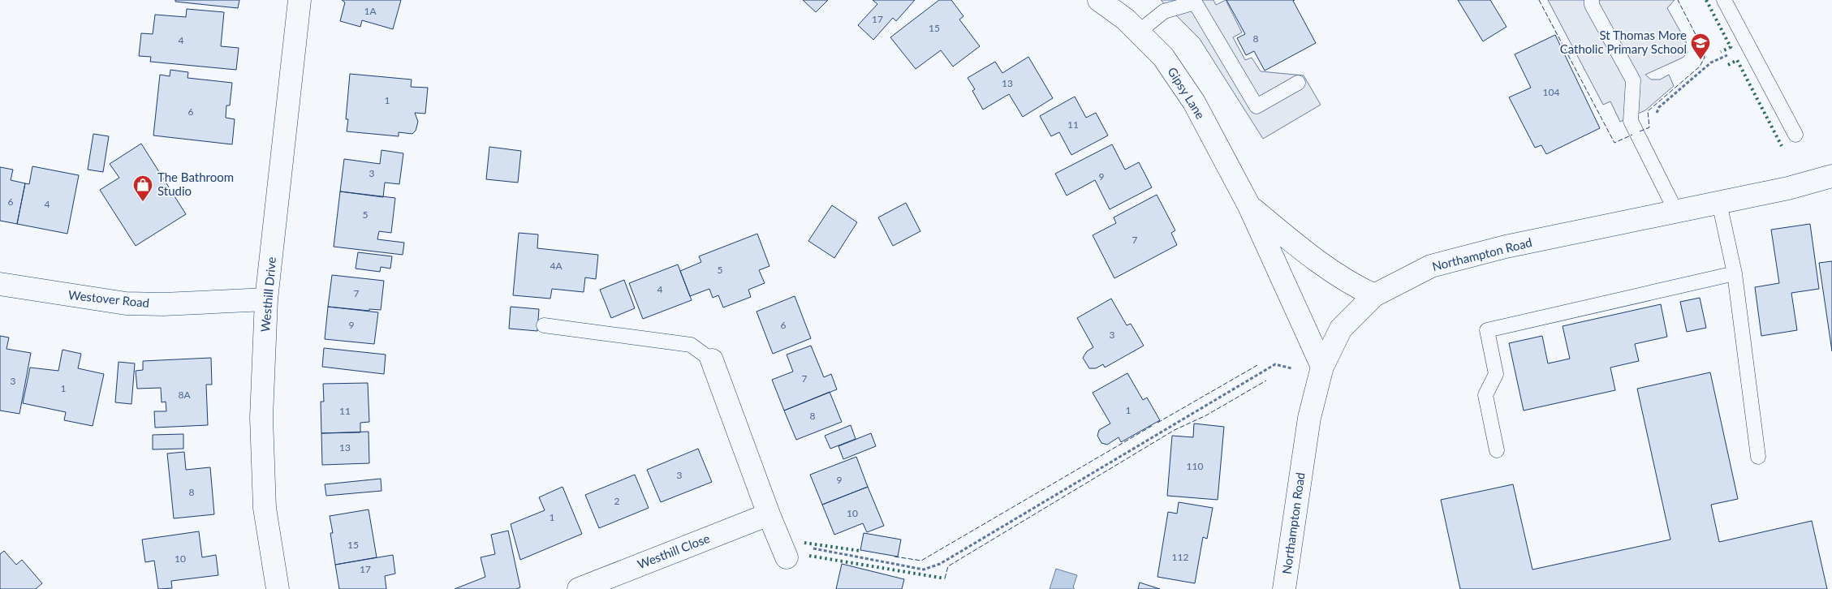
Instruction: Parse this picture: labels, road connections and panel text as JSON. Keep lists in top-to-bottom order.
{
  "streets": {
    "main road": [
      "Gipsy Lane",
      "Northampton Road",
      "Westhill Drive",
      "Westover Road",
      "Westhill Close"
    ]
  },
  "crossings": [
    ["Gipsy Lane", "Northampton Road"],
    ["Westhill Drive", "Westover Road"]
  ],
  "places": {
    "school or university": ["St Thomas More Catholic Primary School"],
    "shop": ["The Bathroom Studio"]
  },
  "house_numbers": [
    "1A",
    "17",
    "15",
    "8",
    "4",
    "13",
    "104",
    "1",
    "6",
    "11",
    "3",
    "9",
    "6",
    "4",
    "5",
    "7",
    "4A",
    "5",
    "4",
    "7",
    "9",
    "6",
    "3",
    "7",
    "3",
    "1",
    "8A",
    "1",
    "11",
    "8",
    "13",
    "110",
    "3",
    "9",
    "8",
    "2",
    "10",
    "1",
    "15",
    "112",
    "10",
    "17"
  ]
}
